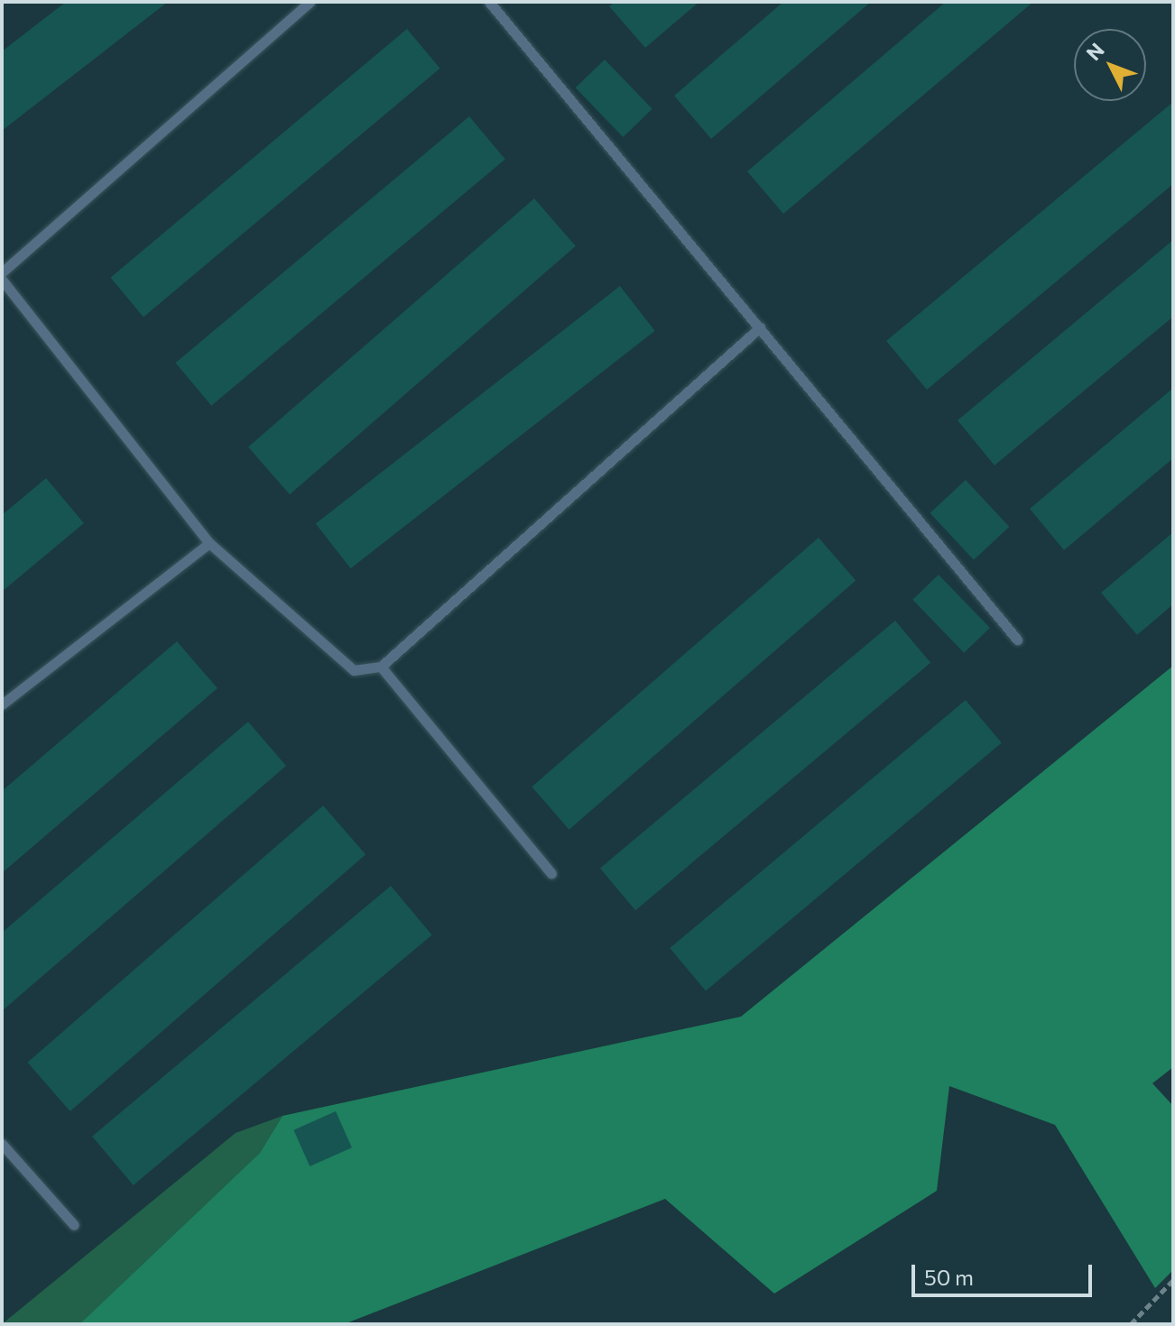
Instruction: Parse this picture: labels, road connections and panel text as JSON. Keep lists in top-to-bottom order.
{
  "scale_bar": "50 m",
  "north": "top left"
}
